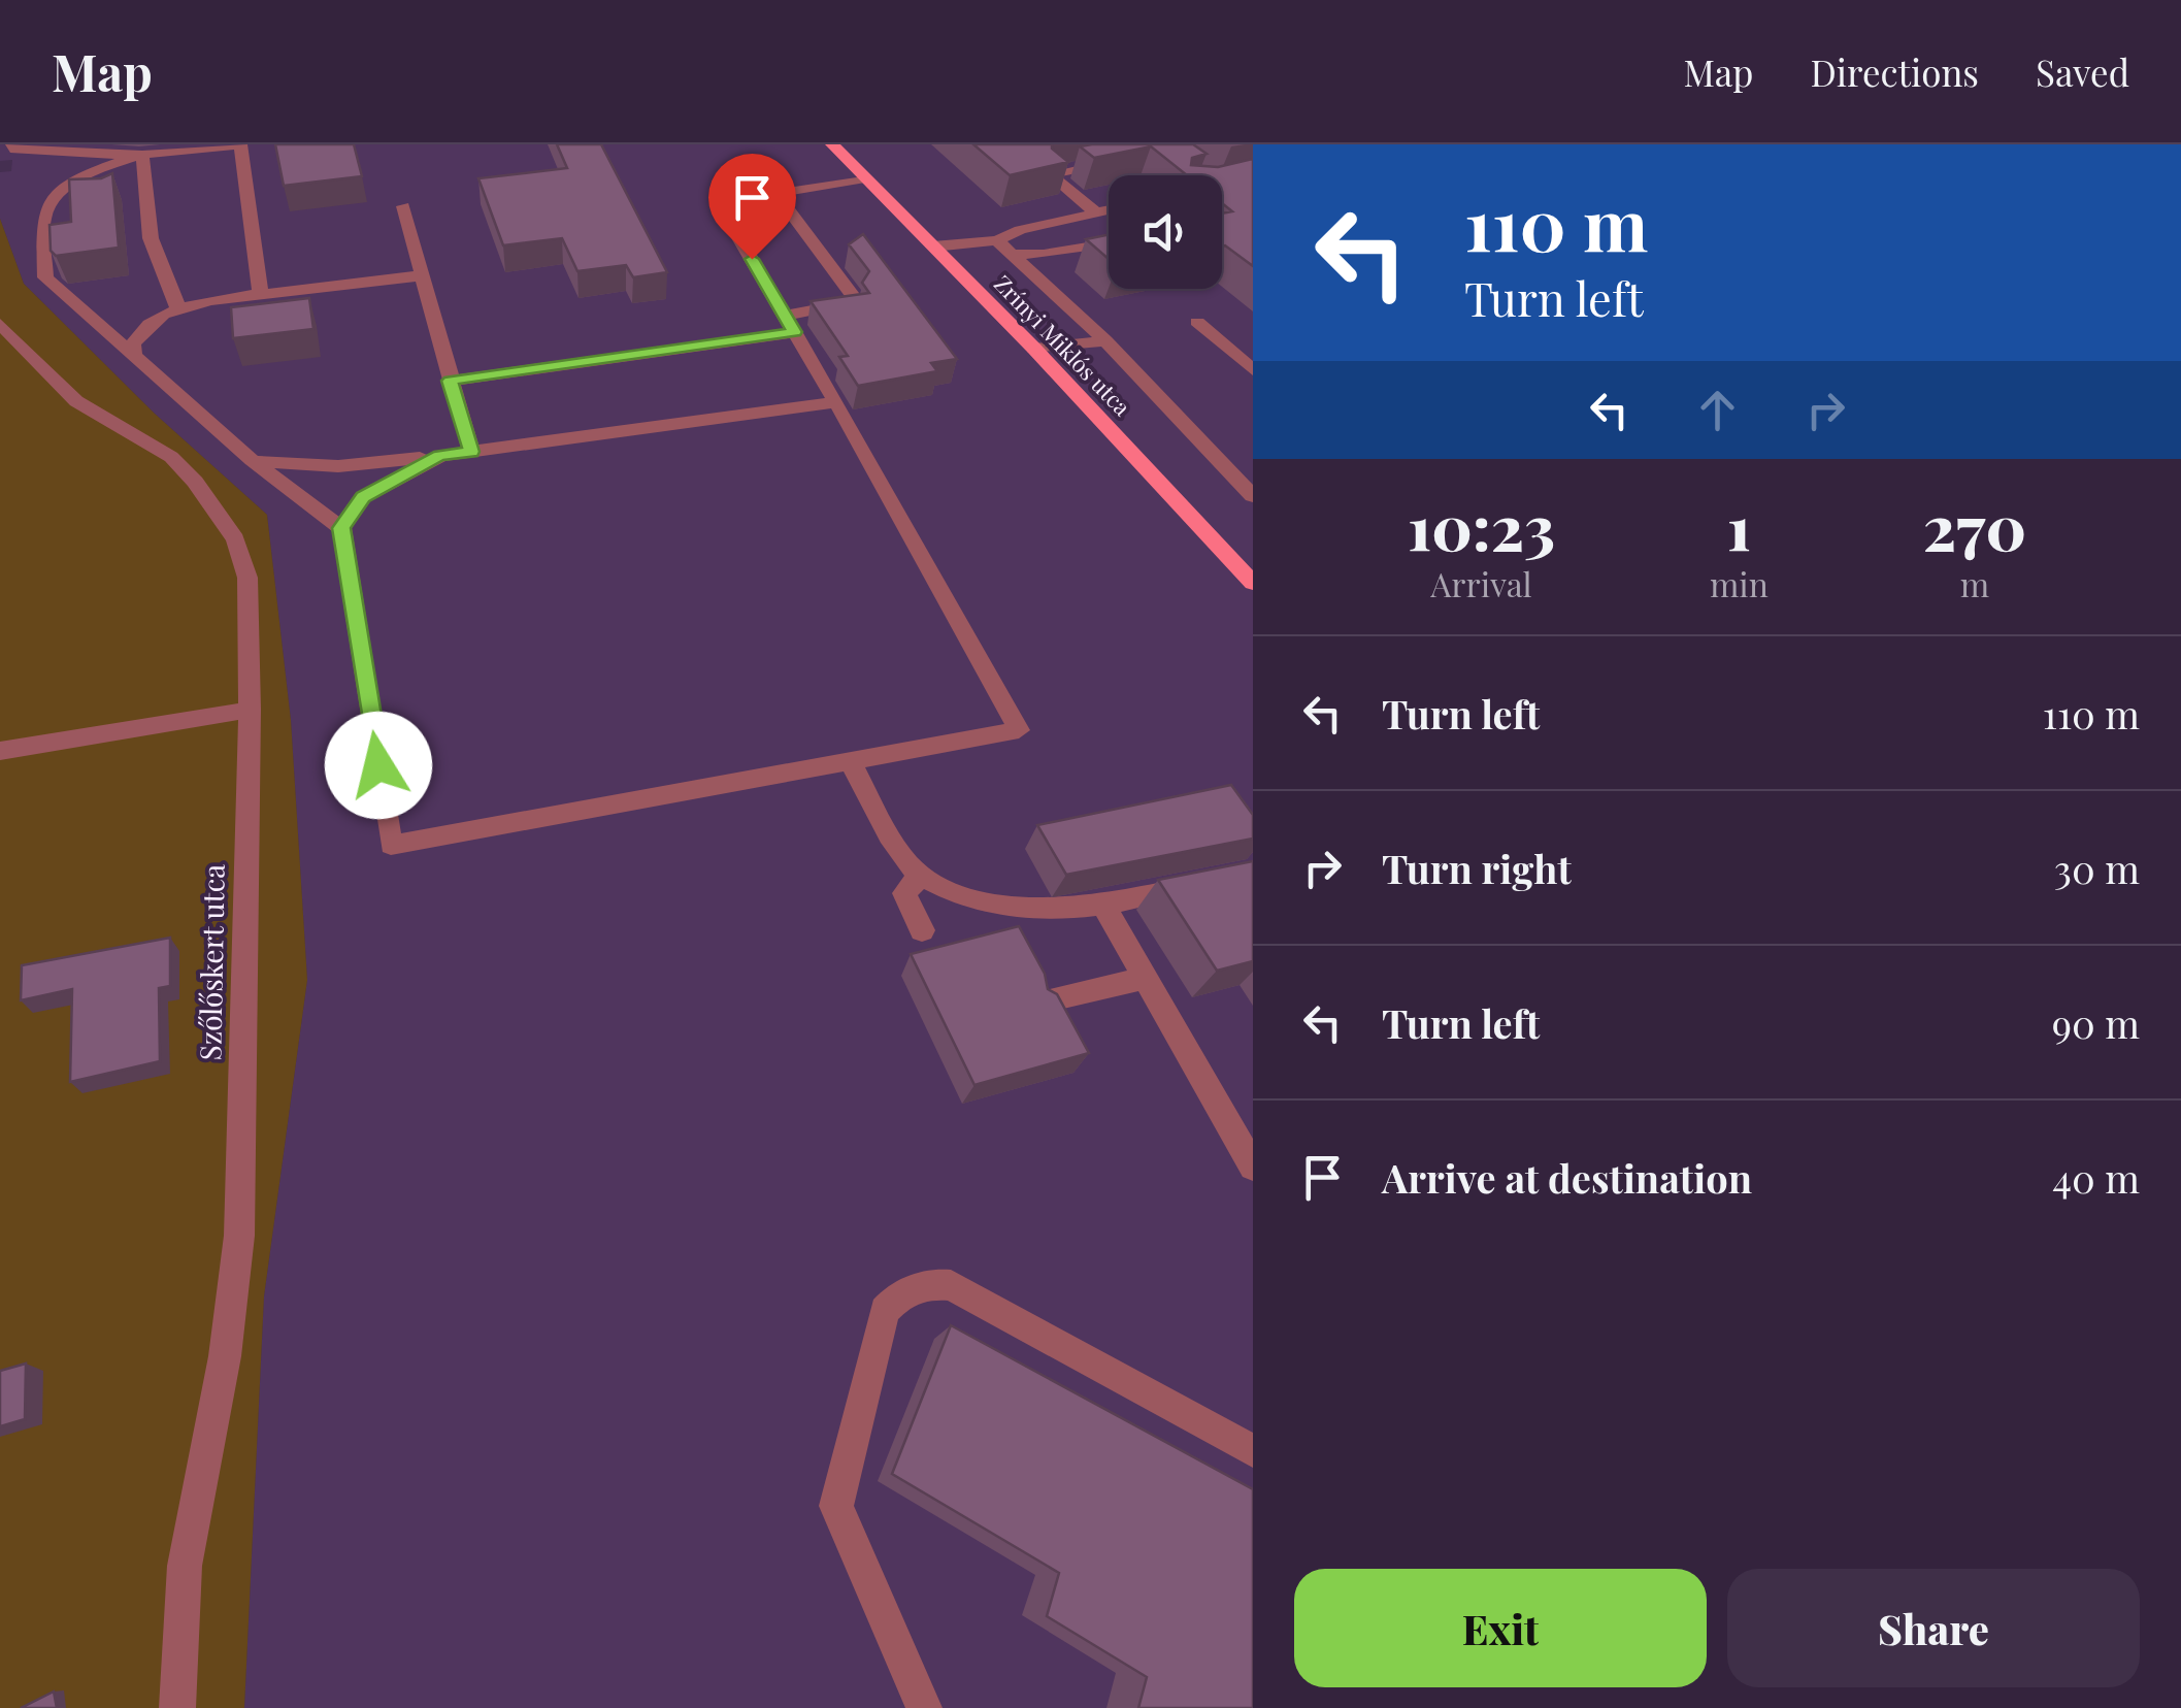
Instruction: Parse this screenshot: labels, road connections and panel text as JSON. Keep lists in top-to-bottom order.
{
  "streets": {
    "main road": ["Zrínyi Miklós utca"],
    "street": ["Szőlőskert utca"]
  },
  "page": {
    "header": "Map",
    "nav": ["Map", "Directions", "Saved"],
    "turn": ["110 m", "Turn left"],
    "eta": [
      "10:23",
      "Arrival",
      "1",
      "min",
      "270",
      "m"
    ],
    "list": [
      {
        "name": "Turn left",
        "value": "110 m"
      },
      {
        "name": "Turn right",
        "value": "30 m"
      },
      {
        "name": "Turn left",
        "value": "90 m"
      },
      {
        "name": "Arrive at destination",
        "value": "40 m"
      }
    ],
    "buttons": ["Exit", "Share"]
  }
}
